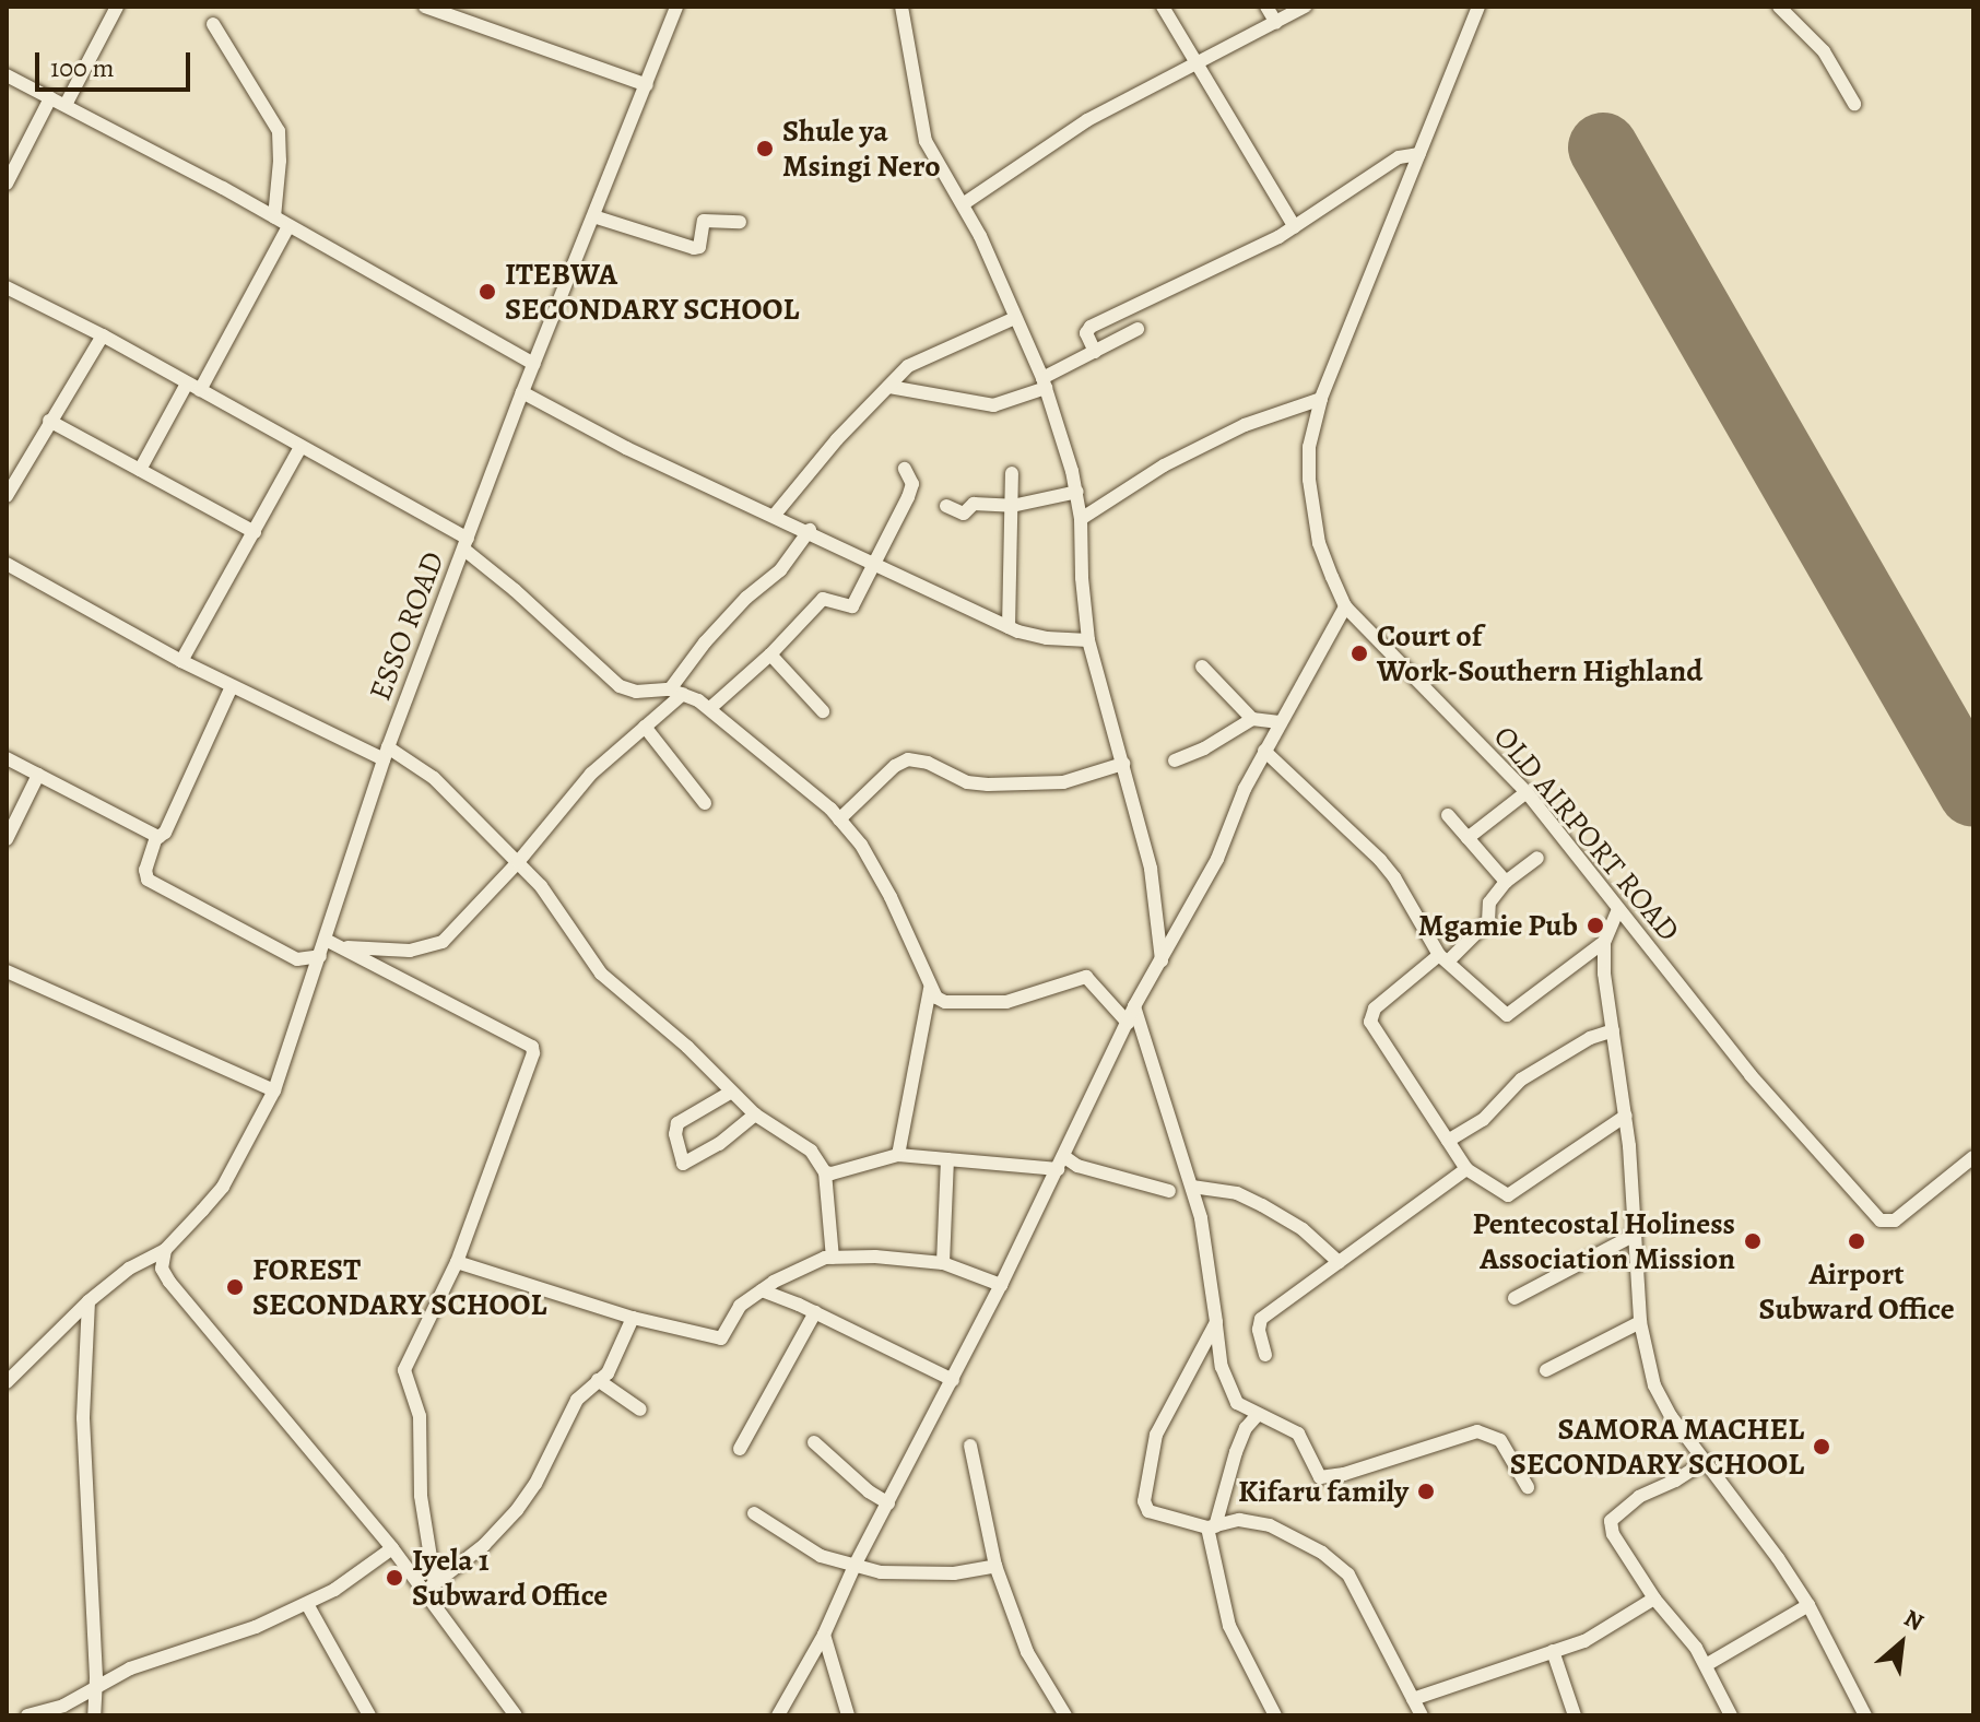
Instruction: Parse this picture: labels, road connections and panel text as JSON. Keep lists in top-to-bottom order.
{
  "streets": {
    "street": ["ESSO ROAD", "OLD AIRPORT ROAD"]
  },
  "places": [
    "Shule ya Msingi Nero",
    "ITEBWA SECONDARY SCHOOL",
    "Court of Work-Southern Highland",
    "Mgamie Pub",
    "Pentecostal Holiness Association Mission",
    "Airport Subward Office",
    "FOREST SECONDARY SCHOOL",
    "SAMORA MACHEL SECONDARY SCHOOL",
    "Kifaru family",
    "Iyela 1 Subward Office"
  ],
  "scale_bar": "100 m",
  "north": "top right"
}
